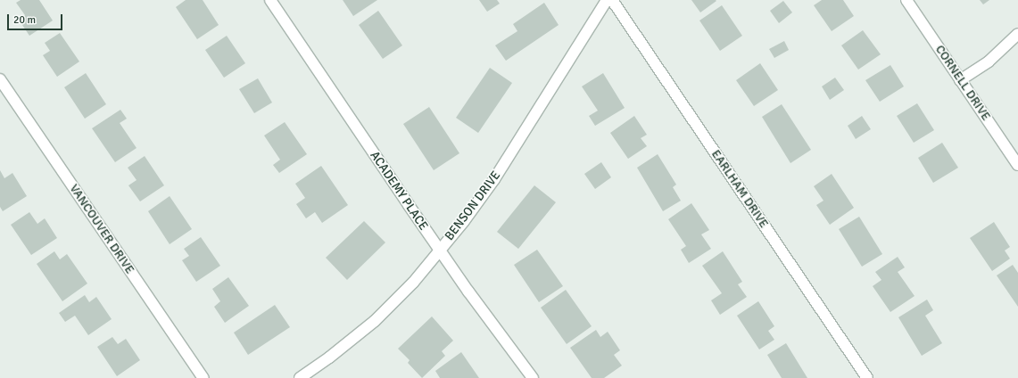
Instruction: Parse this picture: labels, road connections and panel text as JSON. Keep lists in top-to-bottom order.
{
  "streets": {
    "street": [
      "CORNELL DRIVE",
      "EARLHAM DRIVE",
      "ACADEMY PLACE",
      "BENSON DRIVE",
      "VANCOUVER DRIVE"
    ]
  },
  "crossings": [
    ["ACADEMY PLACE", "BENSON DRIVE"]
  ],
  "scale_bar": "20 m"
}
